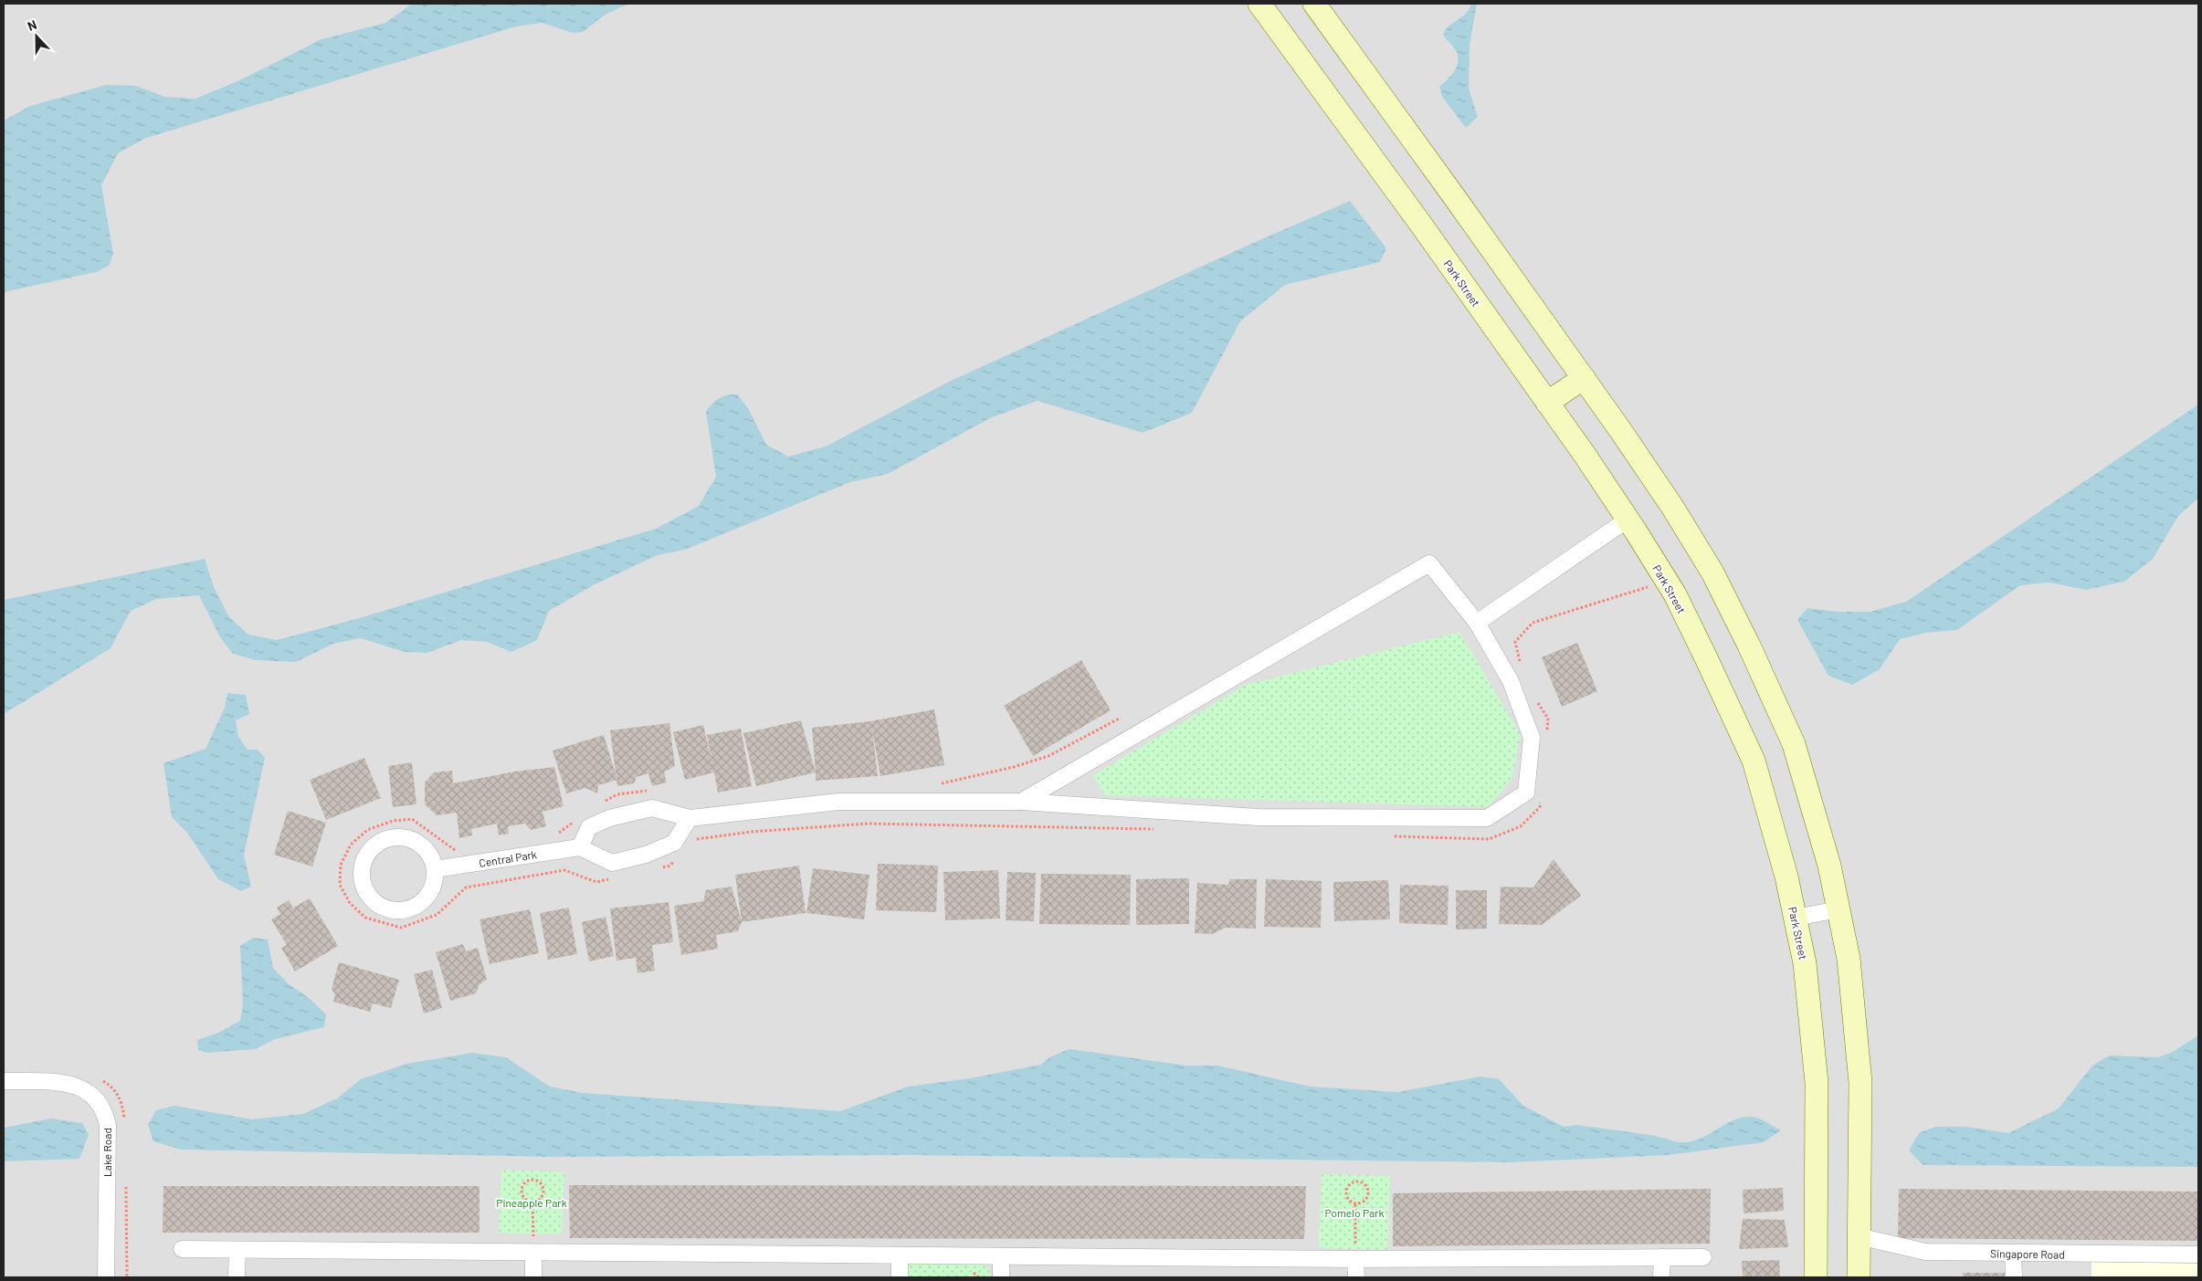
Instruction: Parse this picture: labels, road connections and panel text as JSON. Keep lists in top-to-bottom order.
{
  "streets": {
    "street": [
      "Park Street",
      "Central Park",
      "Lake Road",
      "Singapore Road"
    ]
  },
  "parks": ["Pineapple Park", "Pomelo Park"],
  "north": "top"
}
